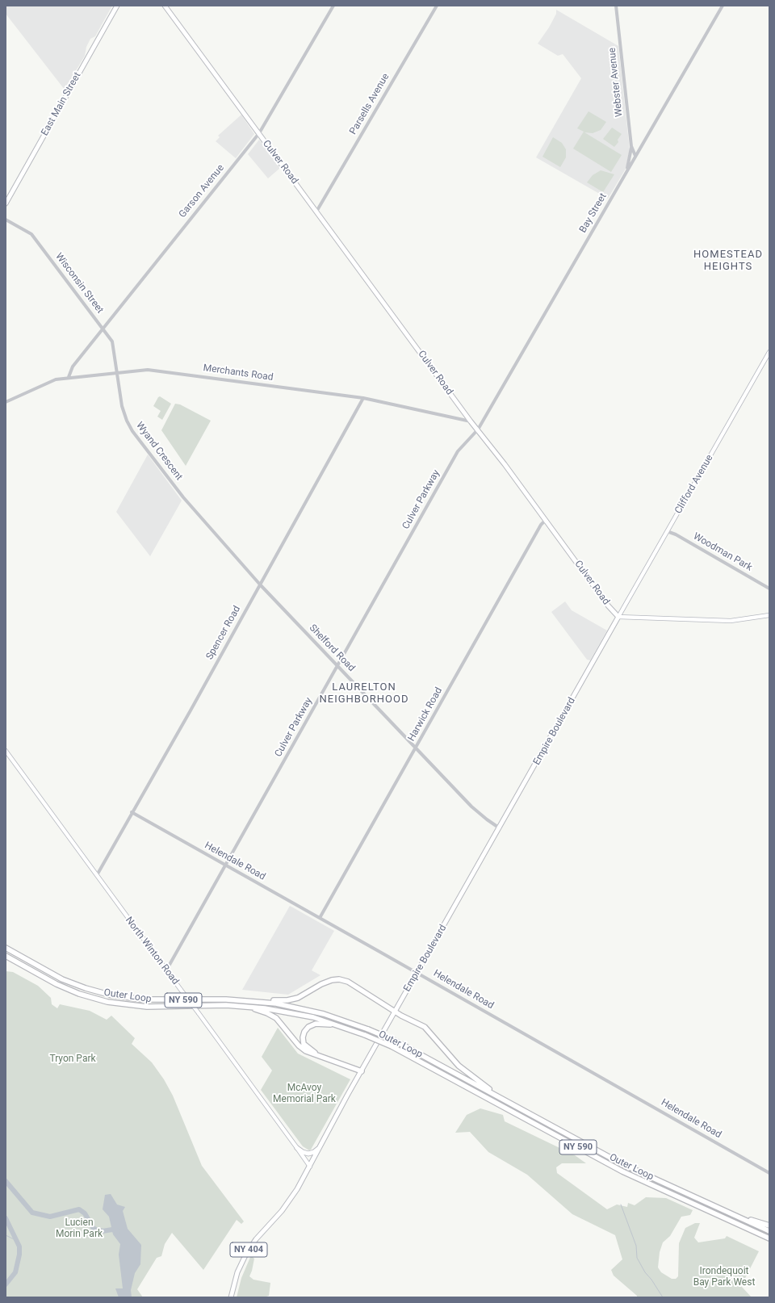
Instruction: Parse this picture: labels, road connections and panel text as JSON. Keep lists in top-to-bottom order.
{
  "streets": {
    "highway": ["Outer Loop", "NY 590"],
    "main road": [
      "East Main Street",
      "Culver Road",
      "Clifford Avenue",
      "Empire Boulevard",
      "North Winton Road",
      "NY 404"
    ],
    "street": [
      "Webster Avenue",
      "Parsells Avenue",
      "Garson Avenue",
      "Bay Street",
      "Wisconsin Street",
      "Merchants Road",
      "Wyand Crescent",
      "Culver Parkway",
      "Woodman Park",
      "Spencer Road",
      "Shelford Road",
      "Harwick Road",
      "Helendale Road"
    ]
  },
  "crossings": [
    ["Webster Avenue", "Bay Street"],
    ["Parsells Avenue", "Culver Road"],
    ["Culver Road", "Garson Avenue"],
    ["Culver Road", "Bay Street"],
    ["Culver Road", "Merchants Road"],
    ["Culver Road", "Clifford Avenue"],
    ["Culver Road", "Culver Parkway"],
    ["Culver Road", "Harwick Road"],
    ["Culver Road", "Empire Boulevard"],
    ["Garson Avenue", "Wisconsin Street"],
    ["Garson Avenue", "Merchants Road"],
    ["Bay Street", "Culver Parkway"],
    ["Wisconsin Street", "Merchants Road"],
    ["Wisconsin Street", "Wyand Crescent"],
    ["Merchants Road", "Wyand Crescent"],
    ["Merchants Road", "Spencer Road"],
    ["Wyand Crescent", "Shelford Road"],
    ["Clifford Avenue", "Woodman Park"],
    ["Clifford Avenue", "Empire Boulevard"],
    ["Culver Parkway", "Shelford Road"],
    ["Culver Parkway", "Helendale Road"],
    ["Culver Parkway", "North Winton Road"],
    ["Spencer Road", "Shelford Road"],
    ["Spencer Road", "Helendale Road"],
    ["Spencer Road", "North Winton Road"],
    ["Shelford Road", "Harwick Road"],
    ["Shelford Road", "Empire Boulevard"],
    ["Harwick Road", "Helendale Road"],
    ["Empire Boulevard", "Helendale Road"],
    ["Empire Boulevard", "North Winton Road"]
  ],
  "districts": ["HOMESTEAD HEIGHTS", "LAURELTON NEIGHBORHOOD"],
  "parks": [
    "Tryon Park",
    "McAvoy Memorial Park",
    "Lucien Morin Park",
    "Irondequoit Bay Park West"
  ]
}
